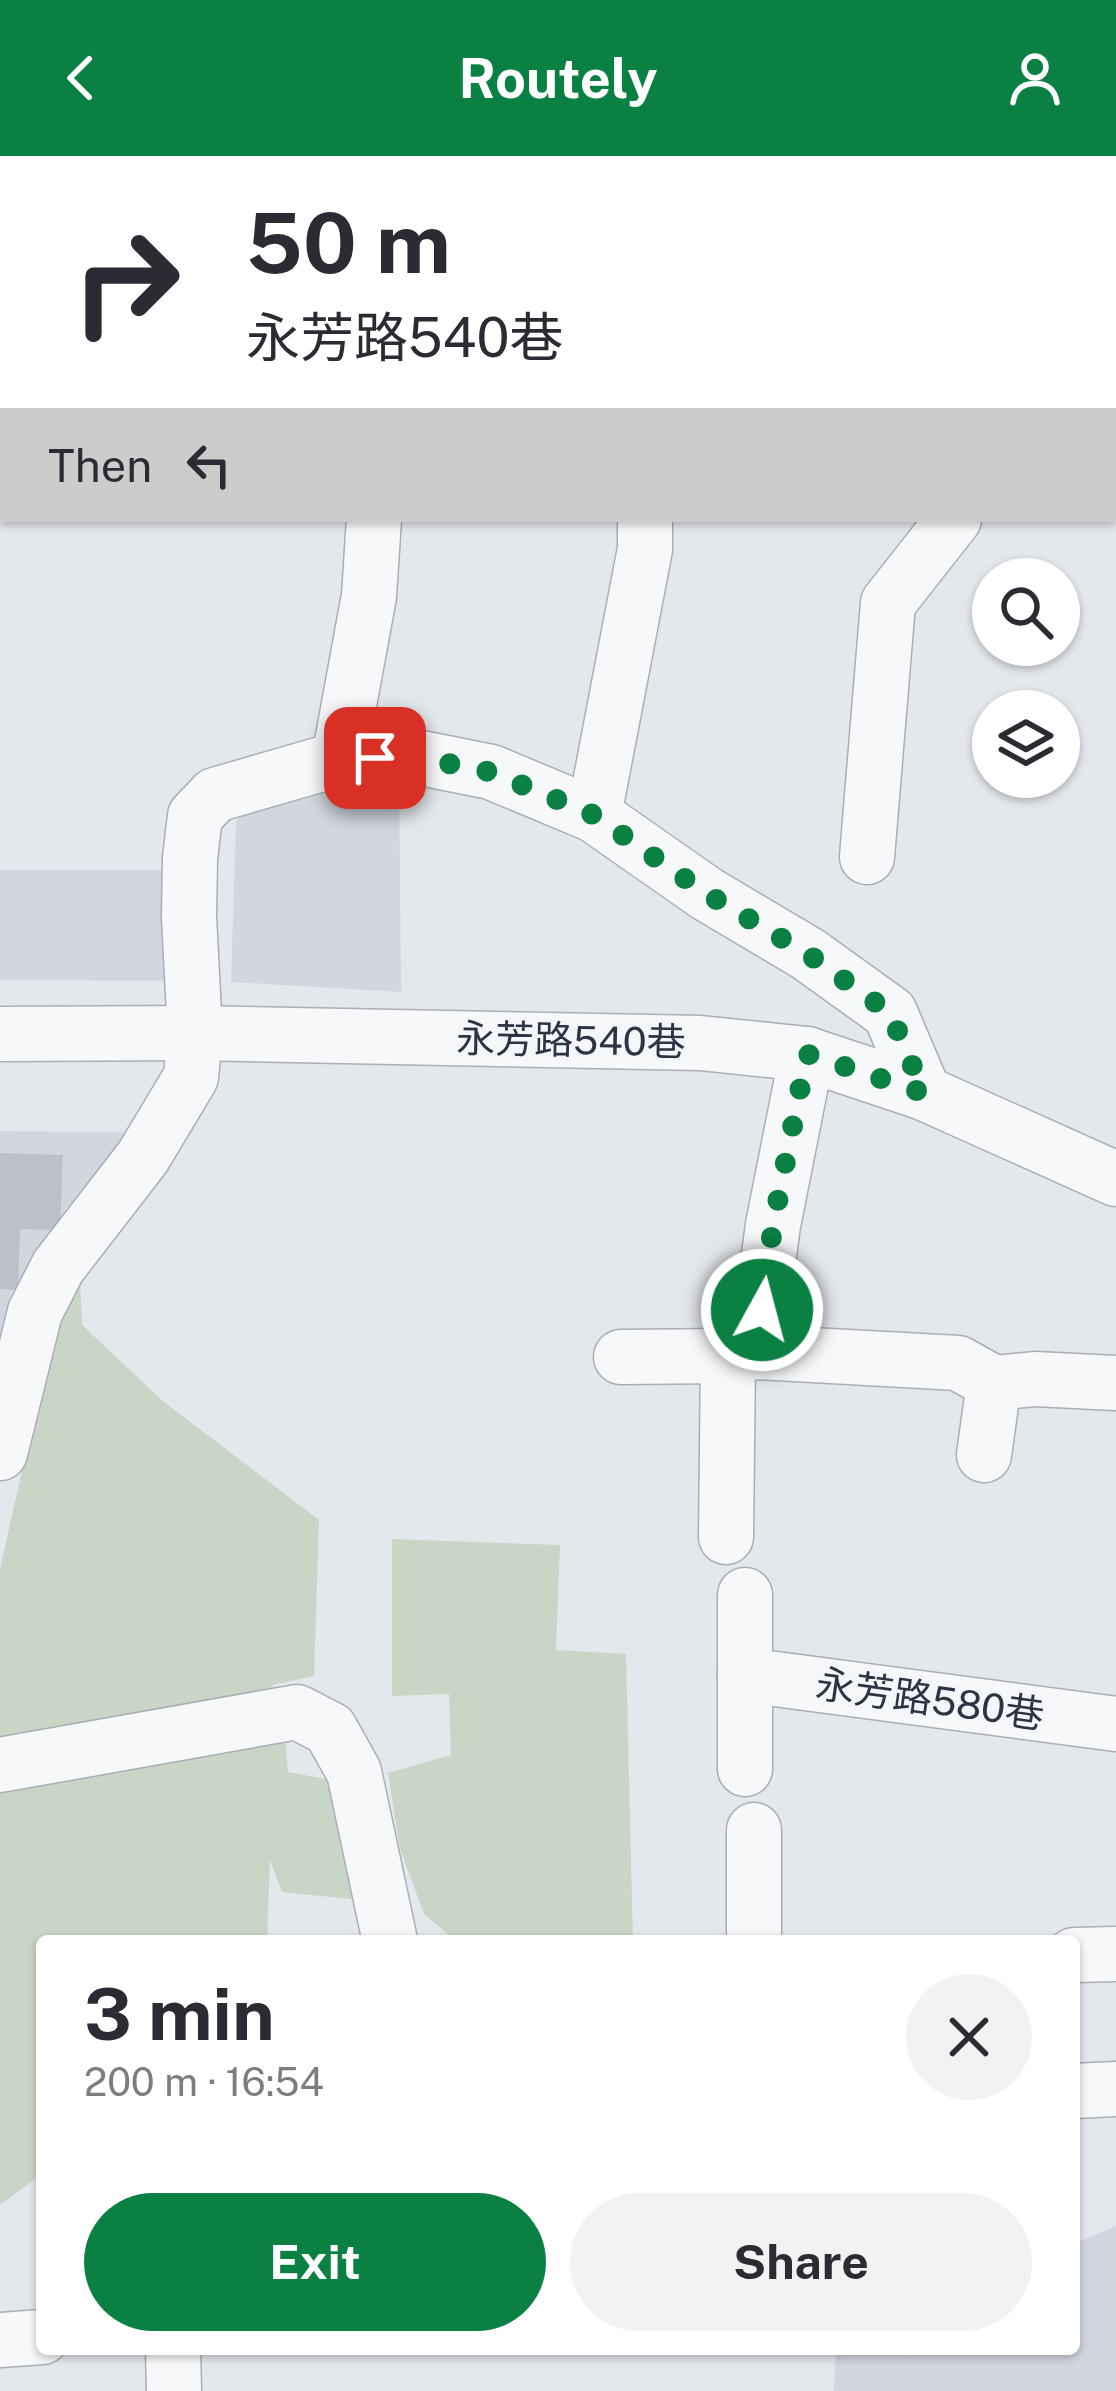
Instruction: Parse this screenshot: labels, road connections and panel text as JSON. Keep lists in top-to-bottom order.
{
  "streets": {
    "street": ["永芳路540巷", "永芳路580巷"]
  },
  "page": {
    "header": "Routely",
    "turn": ["50 m", "永芳路540巷"],
    "then": "Then",
    "heading": ["3 min", "200 m · 16:54"],
    "buttons": ["Exit", "Share"]
  }
}
